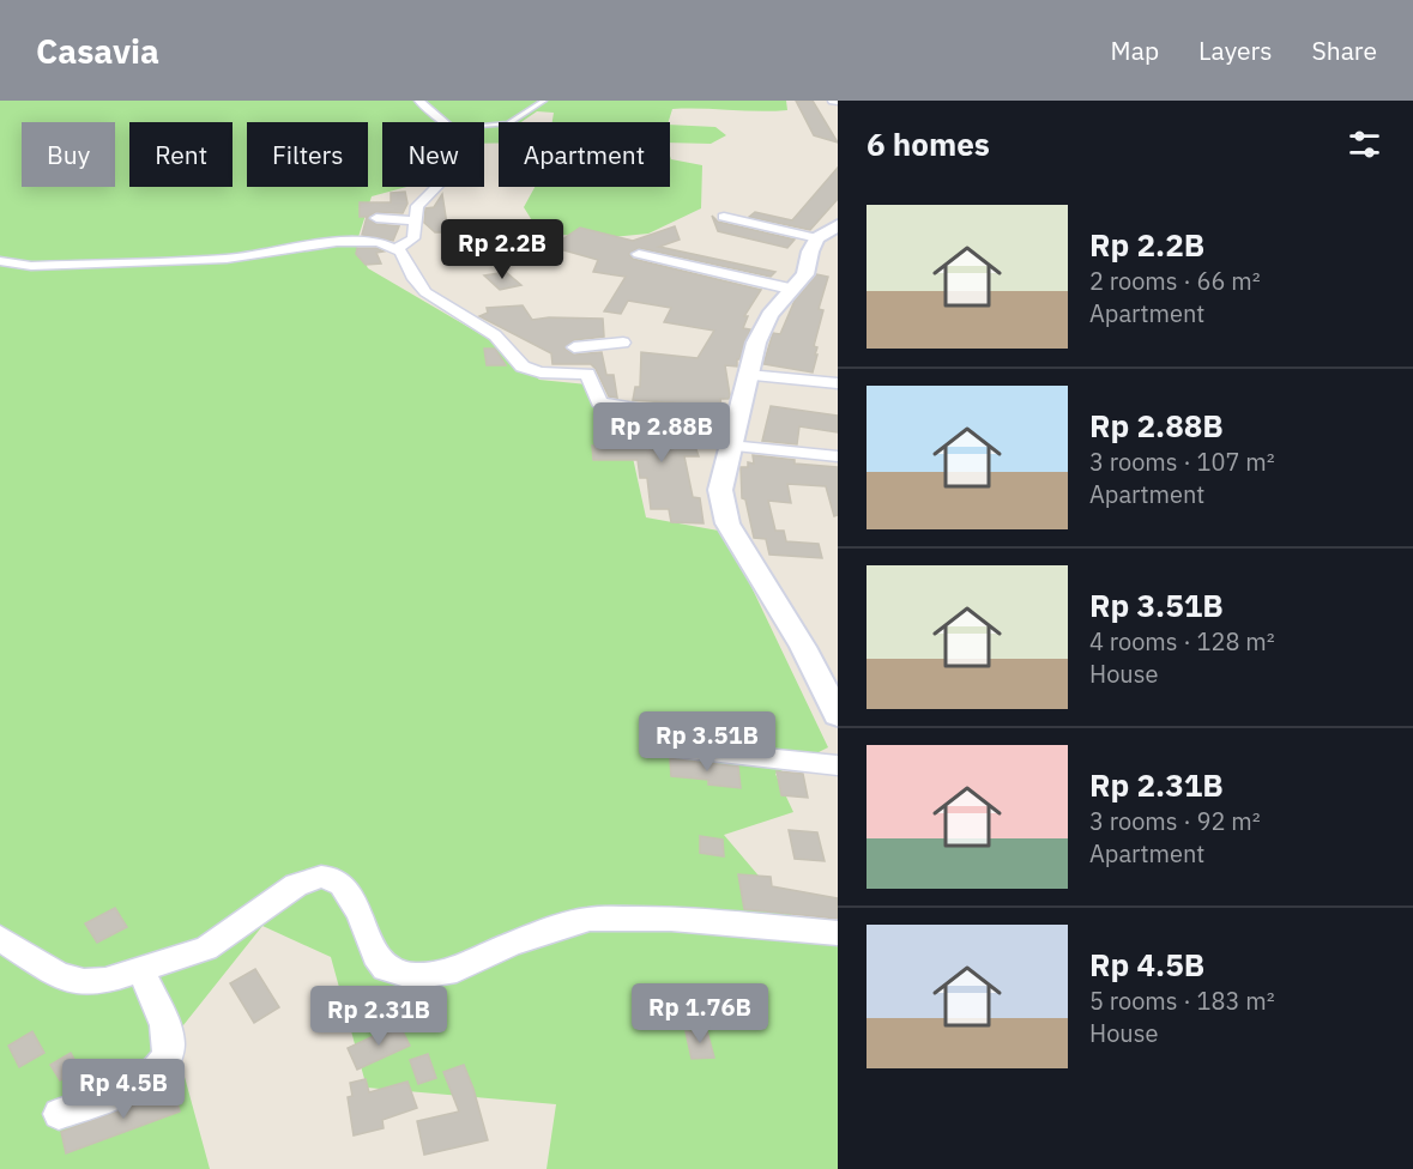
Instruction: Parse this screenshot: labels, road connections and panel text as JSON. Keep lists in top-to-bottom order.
{
  "page": {
    "header": "Casavia",
    "nav": ["Map", "Layers", "Share"],
    "heading": "6 homes",
    "chip": [
      "Buy",
      "Rent",
      "Filters",
      "New",
      "Apartment"
    ],
    "list": [
      {
        "name": "Rp 2.2B",
        "note": "2 rooms · 66 m² · Apartment"
      },
      {
        "name": "Rp 2.88B",
        "note": "3 rooms · 107 m² · Apartment"
      },
      {
        "name": "Rp 3.51B",
        "note": "4 rooms · 128 m² · House"
      },
      {
        "name": "Rp 2.31B",
        "note": "3 rooms · 92 m² · Apartment"
      },
      {
        "name": "Rp 4.5B",
        "note": "5 rooms · 183 m² · House"
      }
    ],
    "price": [
      "Rp 2.2B",
      "Rp 2.88B",
      "Rp 3.51B",
      "Rp 1.76B",
      "Rp 2.31B",
      "Rp 4.5B"
    ]
  }
}
